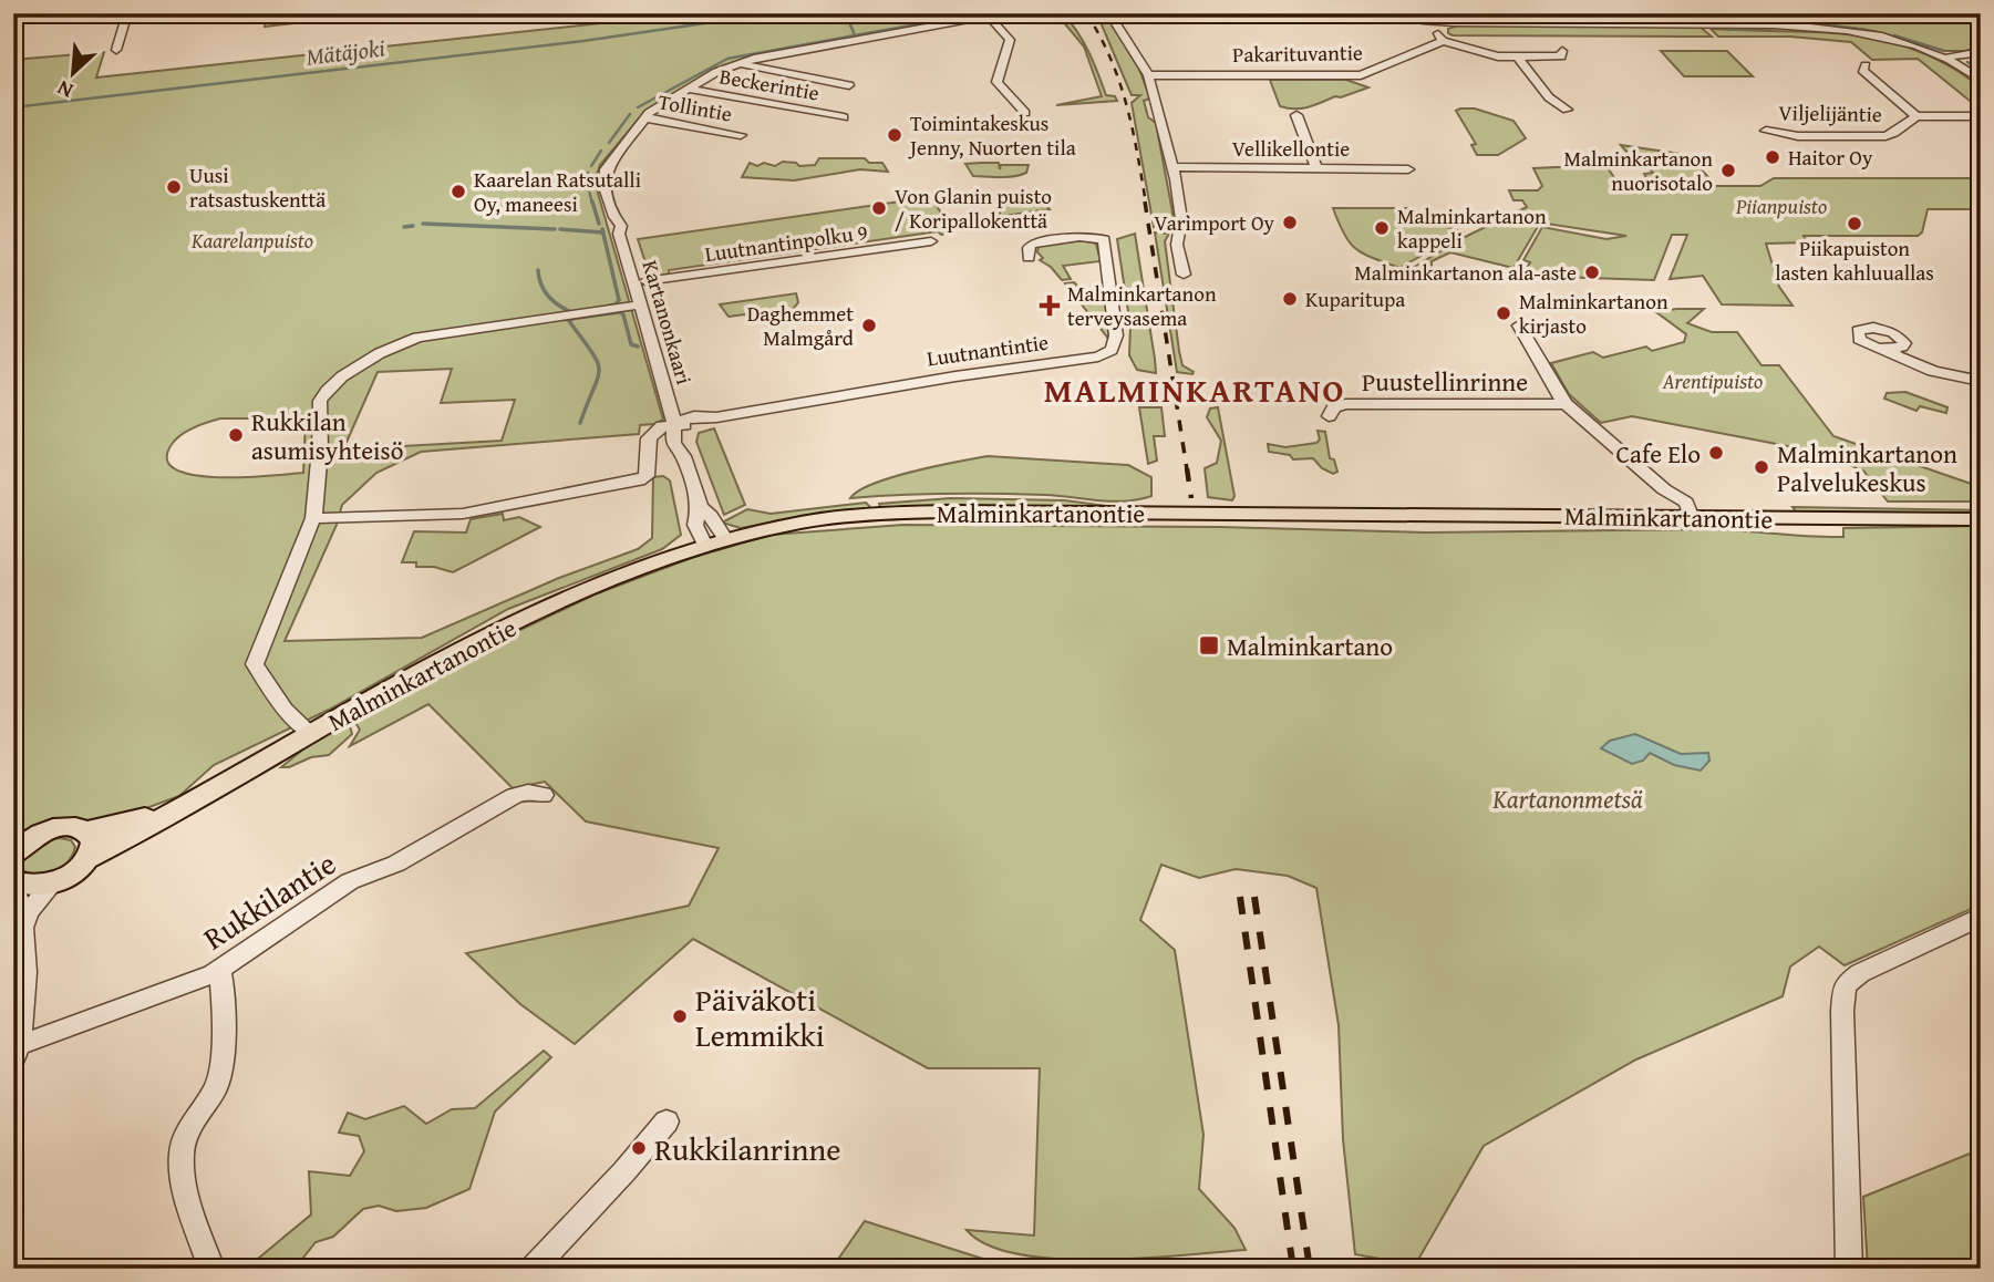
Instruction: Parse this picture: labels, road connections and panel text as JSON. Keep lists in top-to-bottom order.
{
  "streets": {
    "main road": ["Malminkartanontie"],
    "street": [
      "Pakarituvantie",
      "Beckerintie",
      "Tollintie",
      "Viljelijäntie",
      "Vellikellontie",
      "Luutnantinpolku 9",
      "Kartanonkaari",
      "Luutnantintie",
      "Puustellinrinne",
      "Rukkilantie"
    ]
  },
  "crossings": [
    ["Beckerintie", "Kartanonkaari"],
    ["Tollintie", "Kartanonkaari"],
    ["Kartanonkaari", "Luutnantintie"],
    ["Kartanonkaari", "Malminkartanontie"]
  ],
  "districts": ["MALMINKARTANO"],
  "water": ["Mätäjoki"],
  "parks": [
    "Piianpuisto",
    "Kaarelanpuisto",
    "Arentipuisto",
    "Kartanonmetsä"
  ],
  "places": {
    "other": [
      "Toimintakeskus Jenny, Nuorten tila",
      "Haitor Oy",
      "Malminkartanon nuorisotalo",
      "Uusi ratsastuskenttä",
      "Kaarelan Ratsutalli Oy, maneesi",
      "Von Glanin puisto / Koripallokenttä",
      "Varimport Oy",
      "Piikapuiston lasten kahluuallas",
      "Malminkartanon kappeli",
      "Malminkartanon ala-aste",
      "Kuparitupa",
      "Malminkartanon kirjasto",
      "Daghemmet Malmgård",
      "Rukkilan asumisyhteisö",
      "Cafe Elo",
      "Malminkartanon Palvelukeskus",
      "Päiväkoti Lemmikki",
      "Rukkilanrinne"
    ],
    "health": ["Malminkartanon terveysasema"],
    "transit": ["Malminkartano"]
  },
  "north": "bottom left"
}
